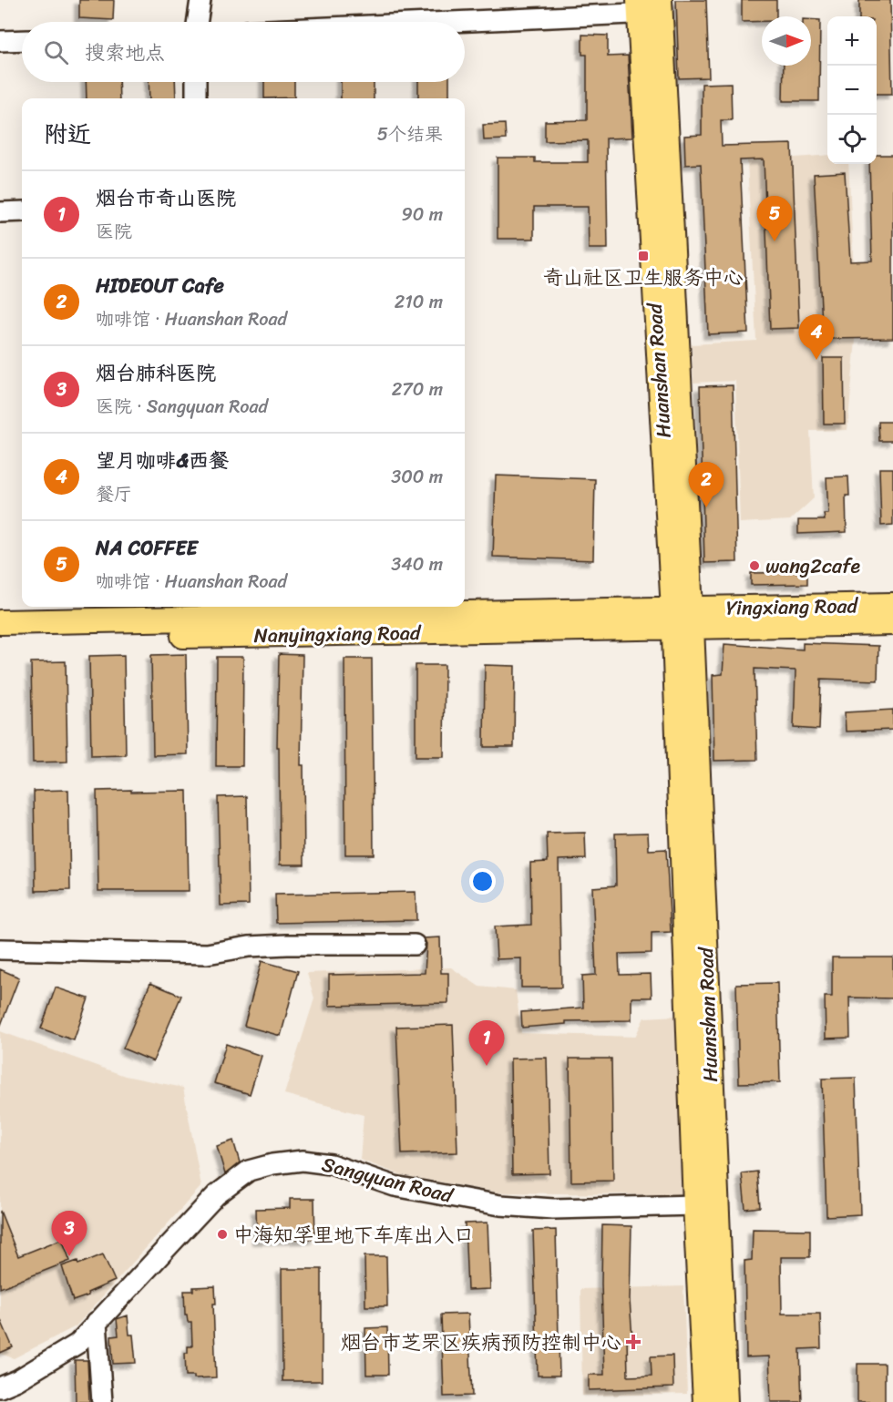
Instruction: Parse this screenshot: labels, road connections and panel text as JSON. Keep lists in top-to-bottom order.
{
  "streets": {
    "main road": ["Huanshan Road", "Yingxiang Road", "Nanyingxiang Road"],
    "street": ["Sangyuan Road"]
  },
  "crossings": [
    ["Huanshan Road", "Yingxiang Road"],
    ["Huanshan Road", "Nanyingxiang Road"],
    ["Huanshan Road", "Sangyuan Road"],
    ["Yingxiang Road", "Nanyingxiang Road"]
  ],
  "places": {
    "transit": ["奇山社区卫生服务中心"],
    "other": ["wang2cafe", "中海知孚里地下车库出入口"],
    "health": ["烟台市芝罘区疾病预防控制中心"]
  },
  "north": "right",
  "page": {
    "map_buttons": ["+", "−"],
    "search": "搜索地点",
    "heading": ["附近", "5个结果"],
    "list": [
      {
        "mark": "1",
        "name": "烟台市奇山医院",
        "note": "医院",
        "value": "90 m"
      },
      {
        "mark": "2",
        "name": "HIDEOUT Cafe",
        "note": "咖啡馆 · Huanshan Road",
        "value": "210 m"
      },
      {
        "mark": "3",
        "name": "烟台肺科医院",
        "note": "医院 · Sangyuan Road",
        "value": "270 m"
      },
      {
        "mark": "4",
        "name": "望月咖啡&西餐",
        "note": "餐厅",
        "value": "300 m"
      },
      {
        "mark": "5",
        "name": "NA COFFEE",
        "note": "咖啡馆 · Huanshan Road",
        "value": "340 m"
      }
    ],
    "pins": [
      "5",
      "4",
      "2",
      "1",
      "3"
    ]
  }
}
